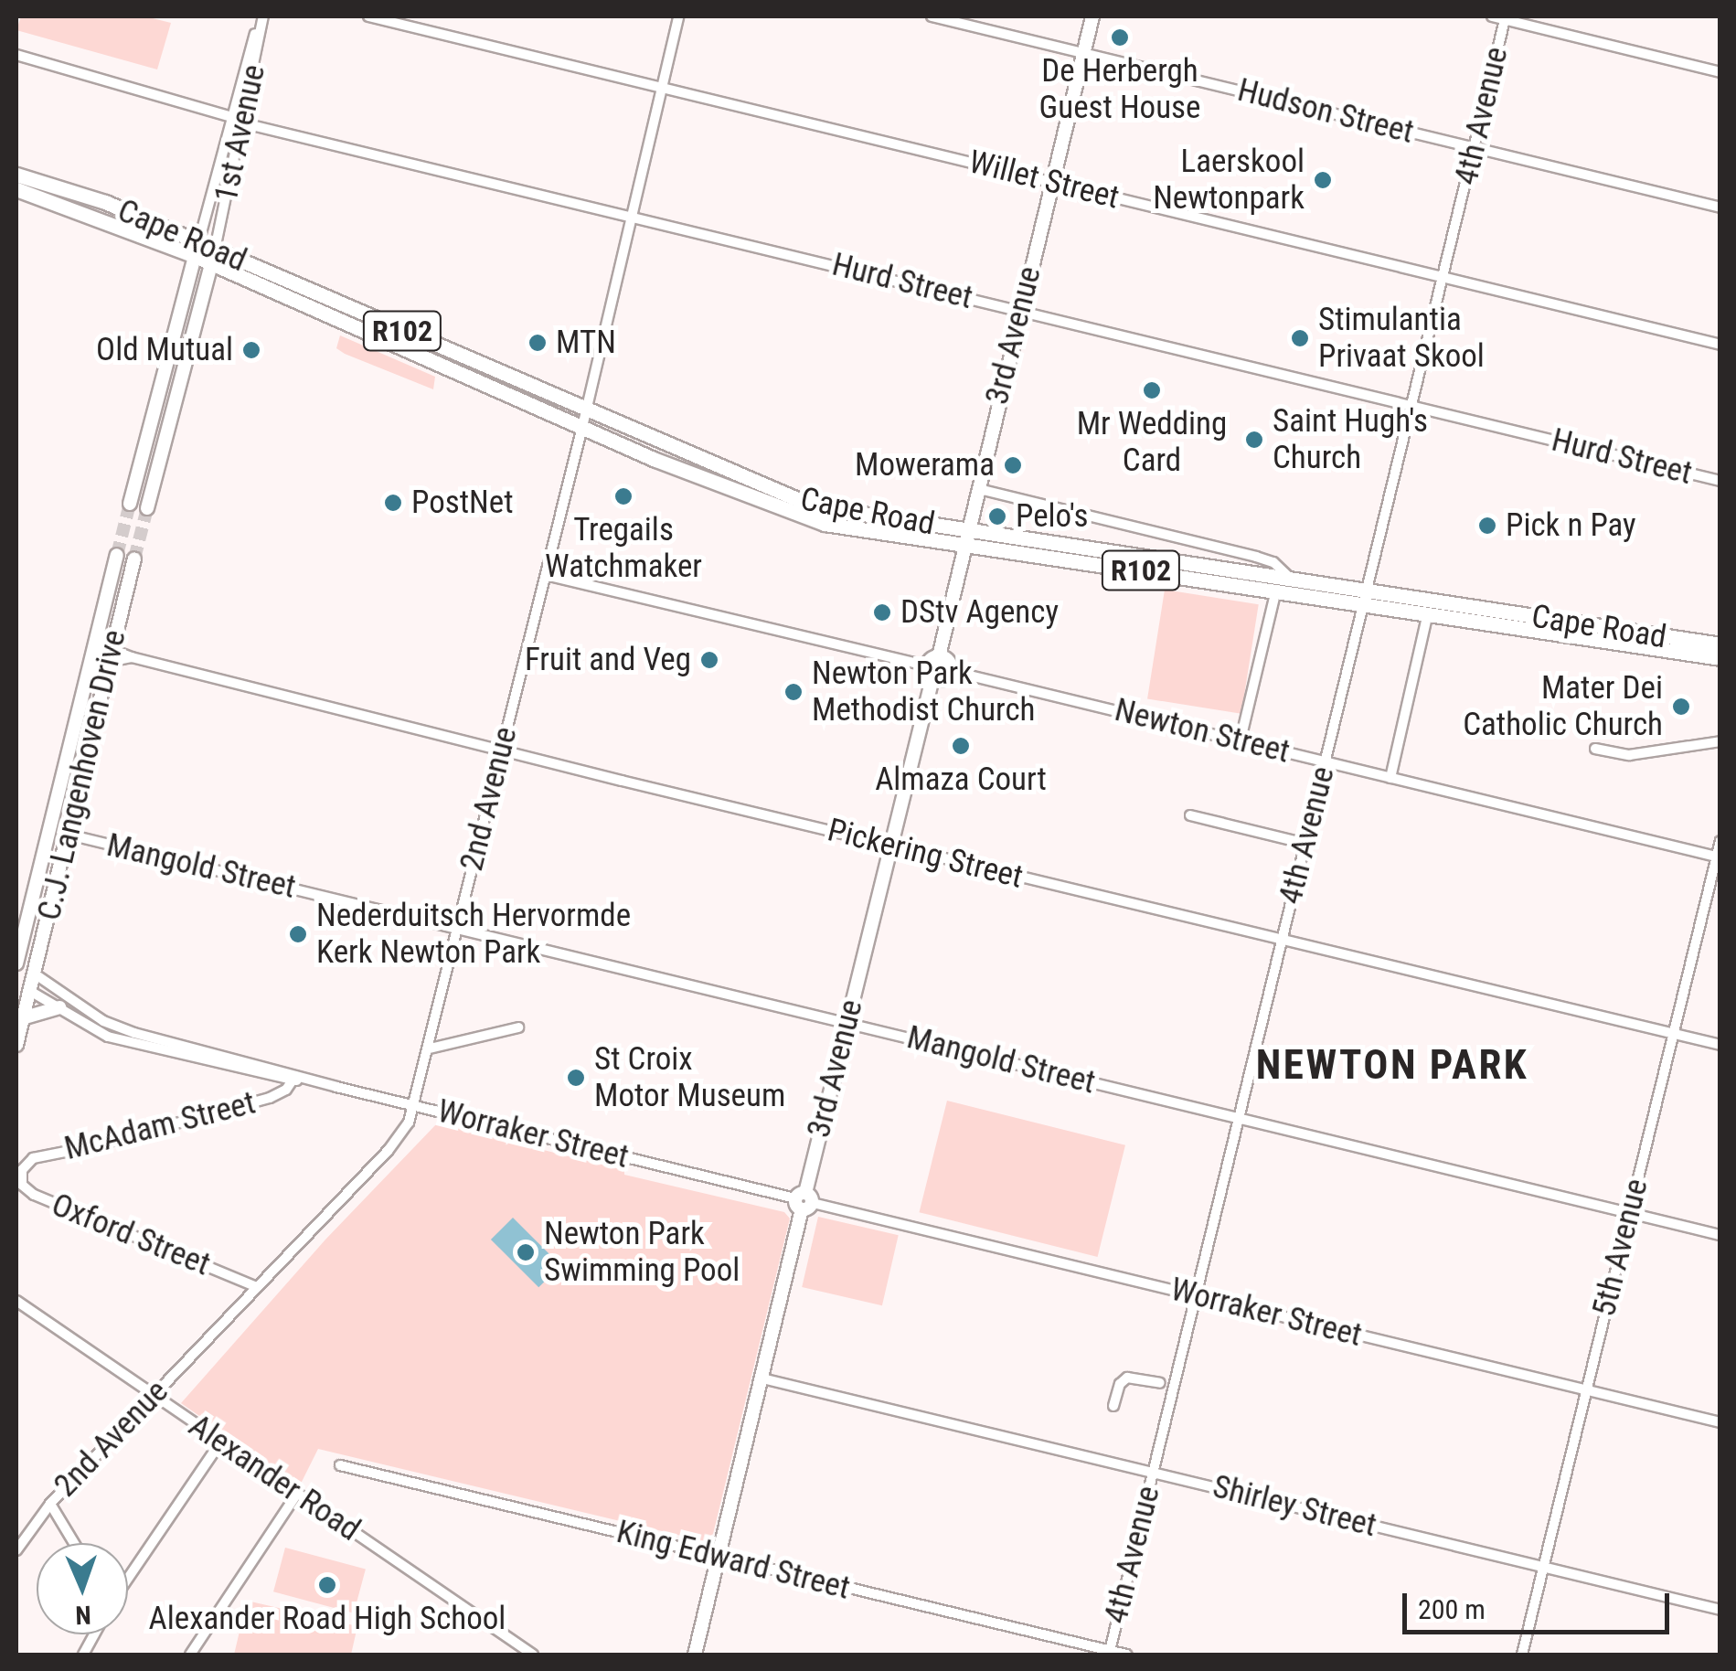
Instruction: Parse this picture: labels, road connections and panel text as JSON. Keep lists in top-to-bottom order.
{
  "streets": {
    "main road": ["Cape Road", "R102"],
    "street": [
      "Hudson Street",
      "4th Avenue",
      "1st Avenue",
      "Willet Street",
      "Hurd Street",
      "3rd Avenue",
      "Newton Street",
      "C.J. Langenhoven Drive",
      "2nd Avenue",
      "Pickering Street",
      "Mangold Street",
      "McAdam Street",
      "Worraker Street",
      "Oxford Street",
      "5th Avenue",
      "Alexander Road",
      "Shirley Street",
      "King Edward Street"
    ]
  },
  "crossings": [
    ["Hudson Street", "4th Avenue"],
    ["Hudson Street", "3rd Avenue"],
    ["4th Avenue", "Willet Street"],
    ["4th Avenue", "Cape Road"],
    ["4th Avenue", "Hurd Street"],
    ["4th Avenue", "Newton Street"],
    ["4th Avenue", "Pickering Street"],
    ["4th Avenue", "Mangold Street"],
    ["4th Avenue", "Worraker Street"],
    ["4th Avenue", "Shirley Street"],
    ["4th Avenue", "King Edward Street"],
    ["1st Avenue", "Cape Road"],
    ["1st Avenue", "Hurd Street"],
    ["Willet Street", "3rd Avenue"],
    ["Willet Street", "2nd Avenue"],
    ["Cape Road", "3rd Avenue"],
    ["Cape Road", "2nd Avenue"],
    ["Hurd Street", "3rd Avenue"],
    ["Hurd Street", "2nd Avenue"],
    ["3rd Avenue", "Pickering Street"],
    ["3rd Avenue", "Mangold Street"],
    ["3rd Avenue", "Worraker Street"],
    ["3rd Avenue", "Shirley Street"],
    ["3rd Avenue", "King Edward Street"],
    ["Newton Street", "5th Avenue"],
    ["C.J. Langenhoven Drive", "Pickering Street"],
    ["C.J. Langenhoven Drive", "Mangold Street"],
    ["C.J. Langenhoven Drive", "Worraker Street"],
    ["2nd Avenue", "Pickering Street"],
    ["2nd Avenue", "Mangold Street"],
    ["2nd Avenue", "Worraker Street"],
    ["2nd Avenue", "Oxford Street"],
    ["2nd Avenue", "Alexander Road"],
    ["Pickering Street", "5th Avenue"],
    ["Mangold Street", "5th Avenue"],
    ["McAdam Street", "Worraker Street"],
    ["McAdam Street", "Oxford Street"],
    ["Worraker Street", "5th Avenue"],
    ["5th Avenue", "Shirley Street"]
  ],
  "districts": ["NEWTON PARK"],
  "places": [
    "De Herbergh Guest House",
    "Laerskool Newtonpark",
    "Stimulantia Privaat Skool",
    "MTN",
    "Old Mutual",
    "Mr Wedding Card",
    "Saint Hugh's Church",
    "Mowerama",
    "Tregails Watchmaker",
    "PostNet",
    "Pelo's",
    "Pick n Pay",
    "DStv Agency",
    "Fruit and Veg",
    "Newton Park Methodist Church",
    "Mater Dei Catholic Church",
    "Almaza Court",
    "Nederduitsch Hervormde Kerk Newton Park",
    "St Croix Motor Museum",
    "Newton Park Swimming Pool",
    "Alexander Road High School"
  ],
  "scale_bar": "200 m",
  "north": "bottom"
}
